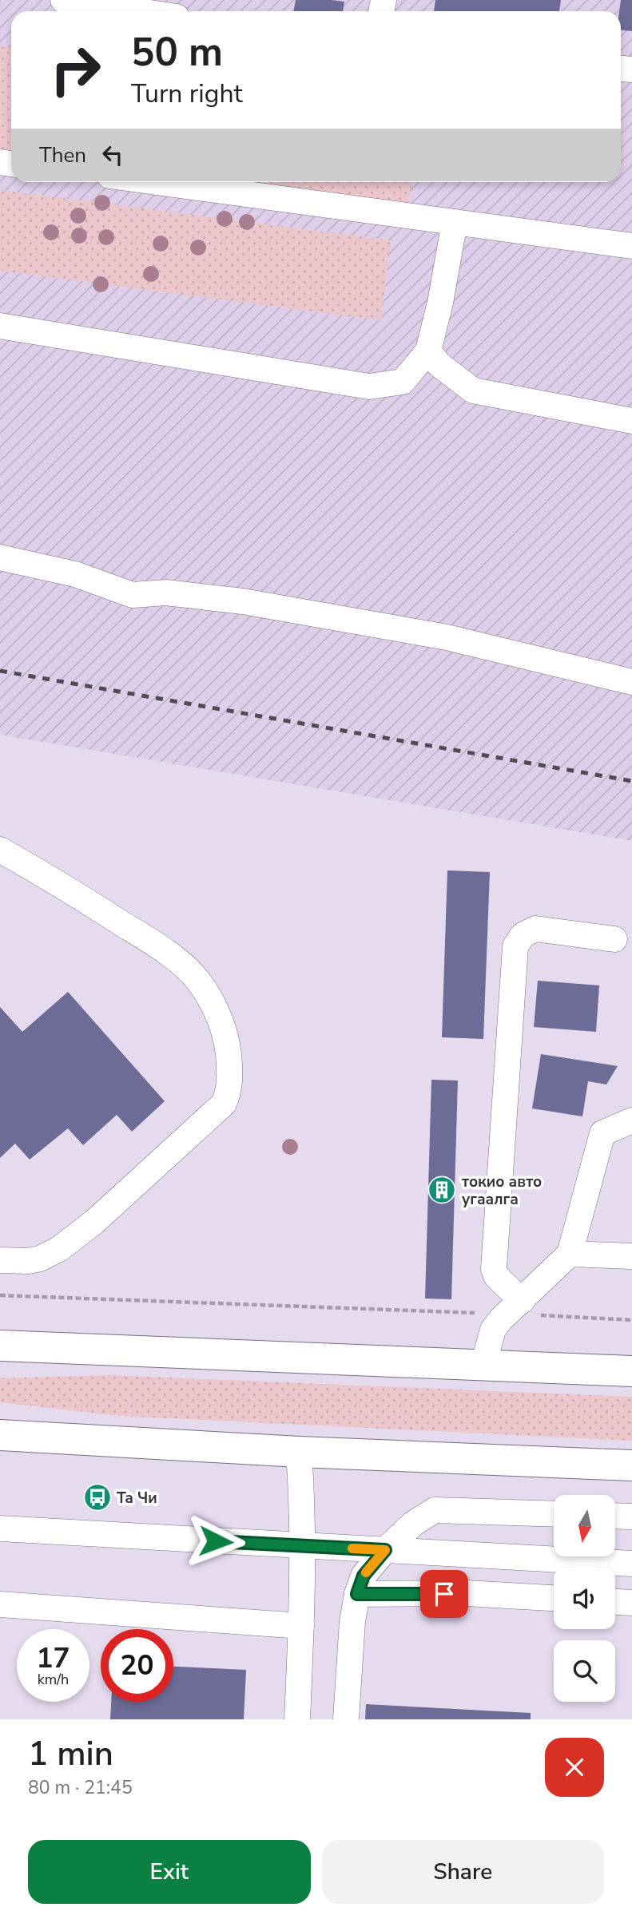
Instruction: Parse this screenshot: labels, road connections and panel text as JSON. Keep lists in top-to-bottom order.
{
  "places": {
    "building": ["токио авто угаалга"],
    "bus stop": ["Та Чи"]
  },
  "north": "bottom",
  "page": {
    "turn": ["50 m", "Turn right"],
    "then": "Then",
    "speed": "17 km/h",
    "limit": "20",
    "heading": ["1 min", "80 m · 21:45"],
    "buttons": ["Exit", "Share"]
  }
}
